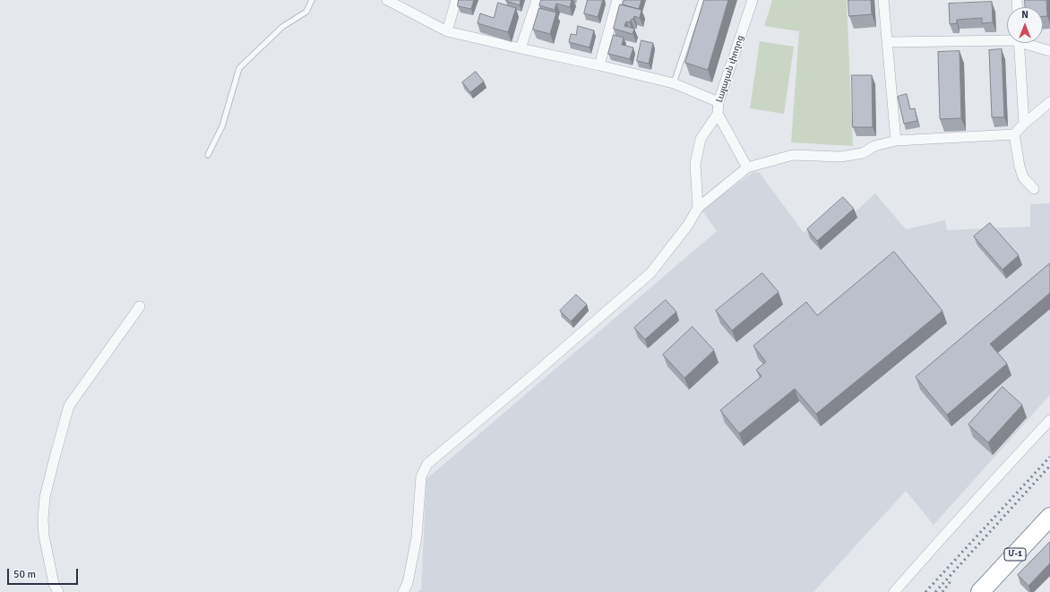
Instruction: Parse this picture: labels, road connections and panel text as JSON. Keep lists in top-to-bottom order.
{
  "streets": {
    "highway": ["Մ-1"],
    "street": ["Լալայան փողոց"]
  },
  "scale_bar": "50 m",
  "north": "top"
}
